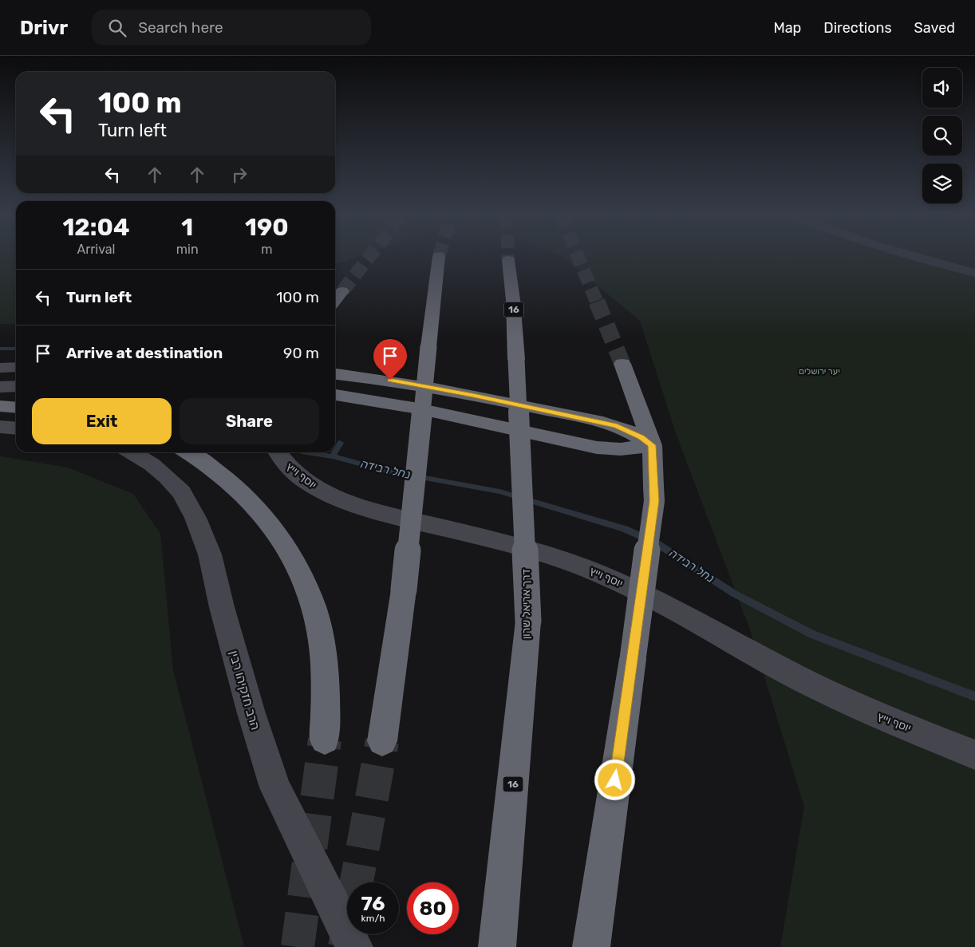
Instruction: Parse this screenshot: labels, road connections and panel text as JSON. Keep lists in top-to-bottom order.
{
  "streets": {
    "highway": ["16", "דרך אריאל שרון"],
    "main road": ["יוסף וייץ", "הרב חזקיהו רבין"]
  },
  "water": ["נחל רבידה"],
  "parks": ["יער ירושלים"],
  "page": {
    "header": "Drivr",
    "search": "Search here",
    "nav": ["Map", "Directions", "Saved"],
    "turn": ["100 m", "Turn left"],
    "eta": [
      "12:04",
      "Arrival",
      "1",
      "min",
      "190",
      "m"
    ],
    "list": [
      {
        "name": "Turn left",
        "value": "100 m"
      },
      {
        "name": "Arrive at destination",
        "value": "90 m"
      }
    ],
    "buttons": ["Exit", "Share"],
    "speed": "76 km/h",
    "limit": "80"
  }
}
